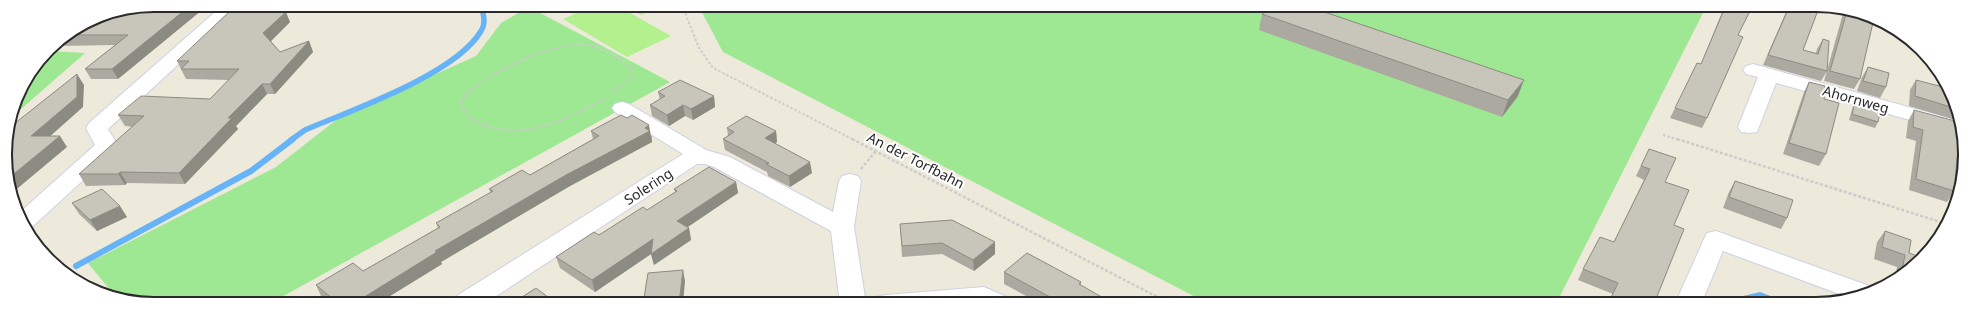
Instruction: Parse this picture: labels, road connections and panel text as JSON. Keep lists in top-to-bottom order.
{
  "streets": {
    "street": ["Ahornweg", "Solering"],
    "path": ["An der Torfbahn"]
  }
}
